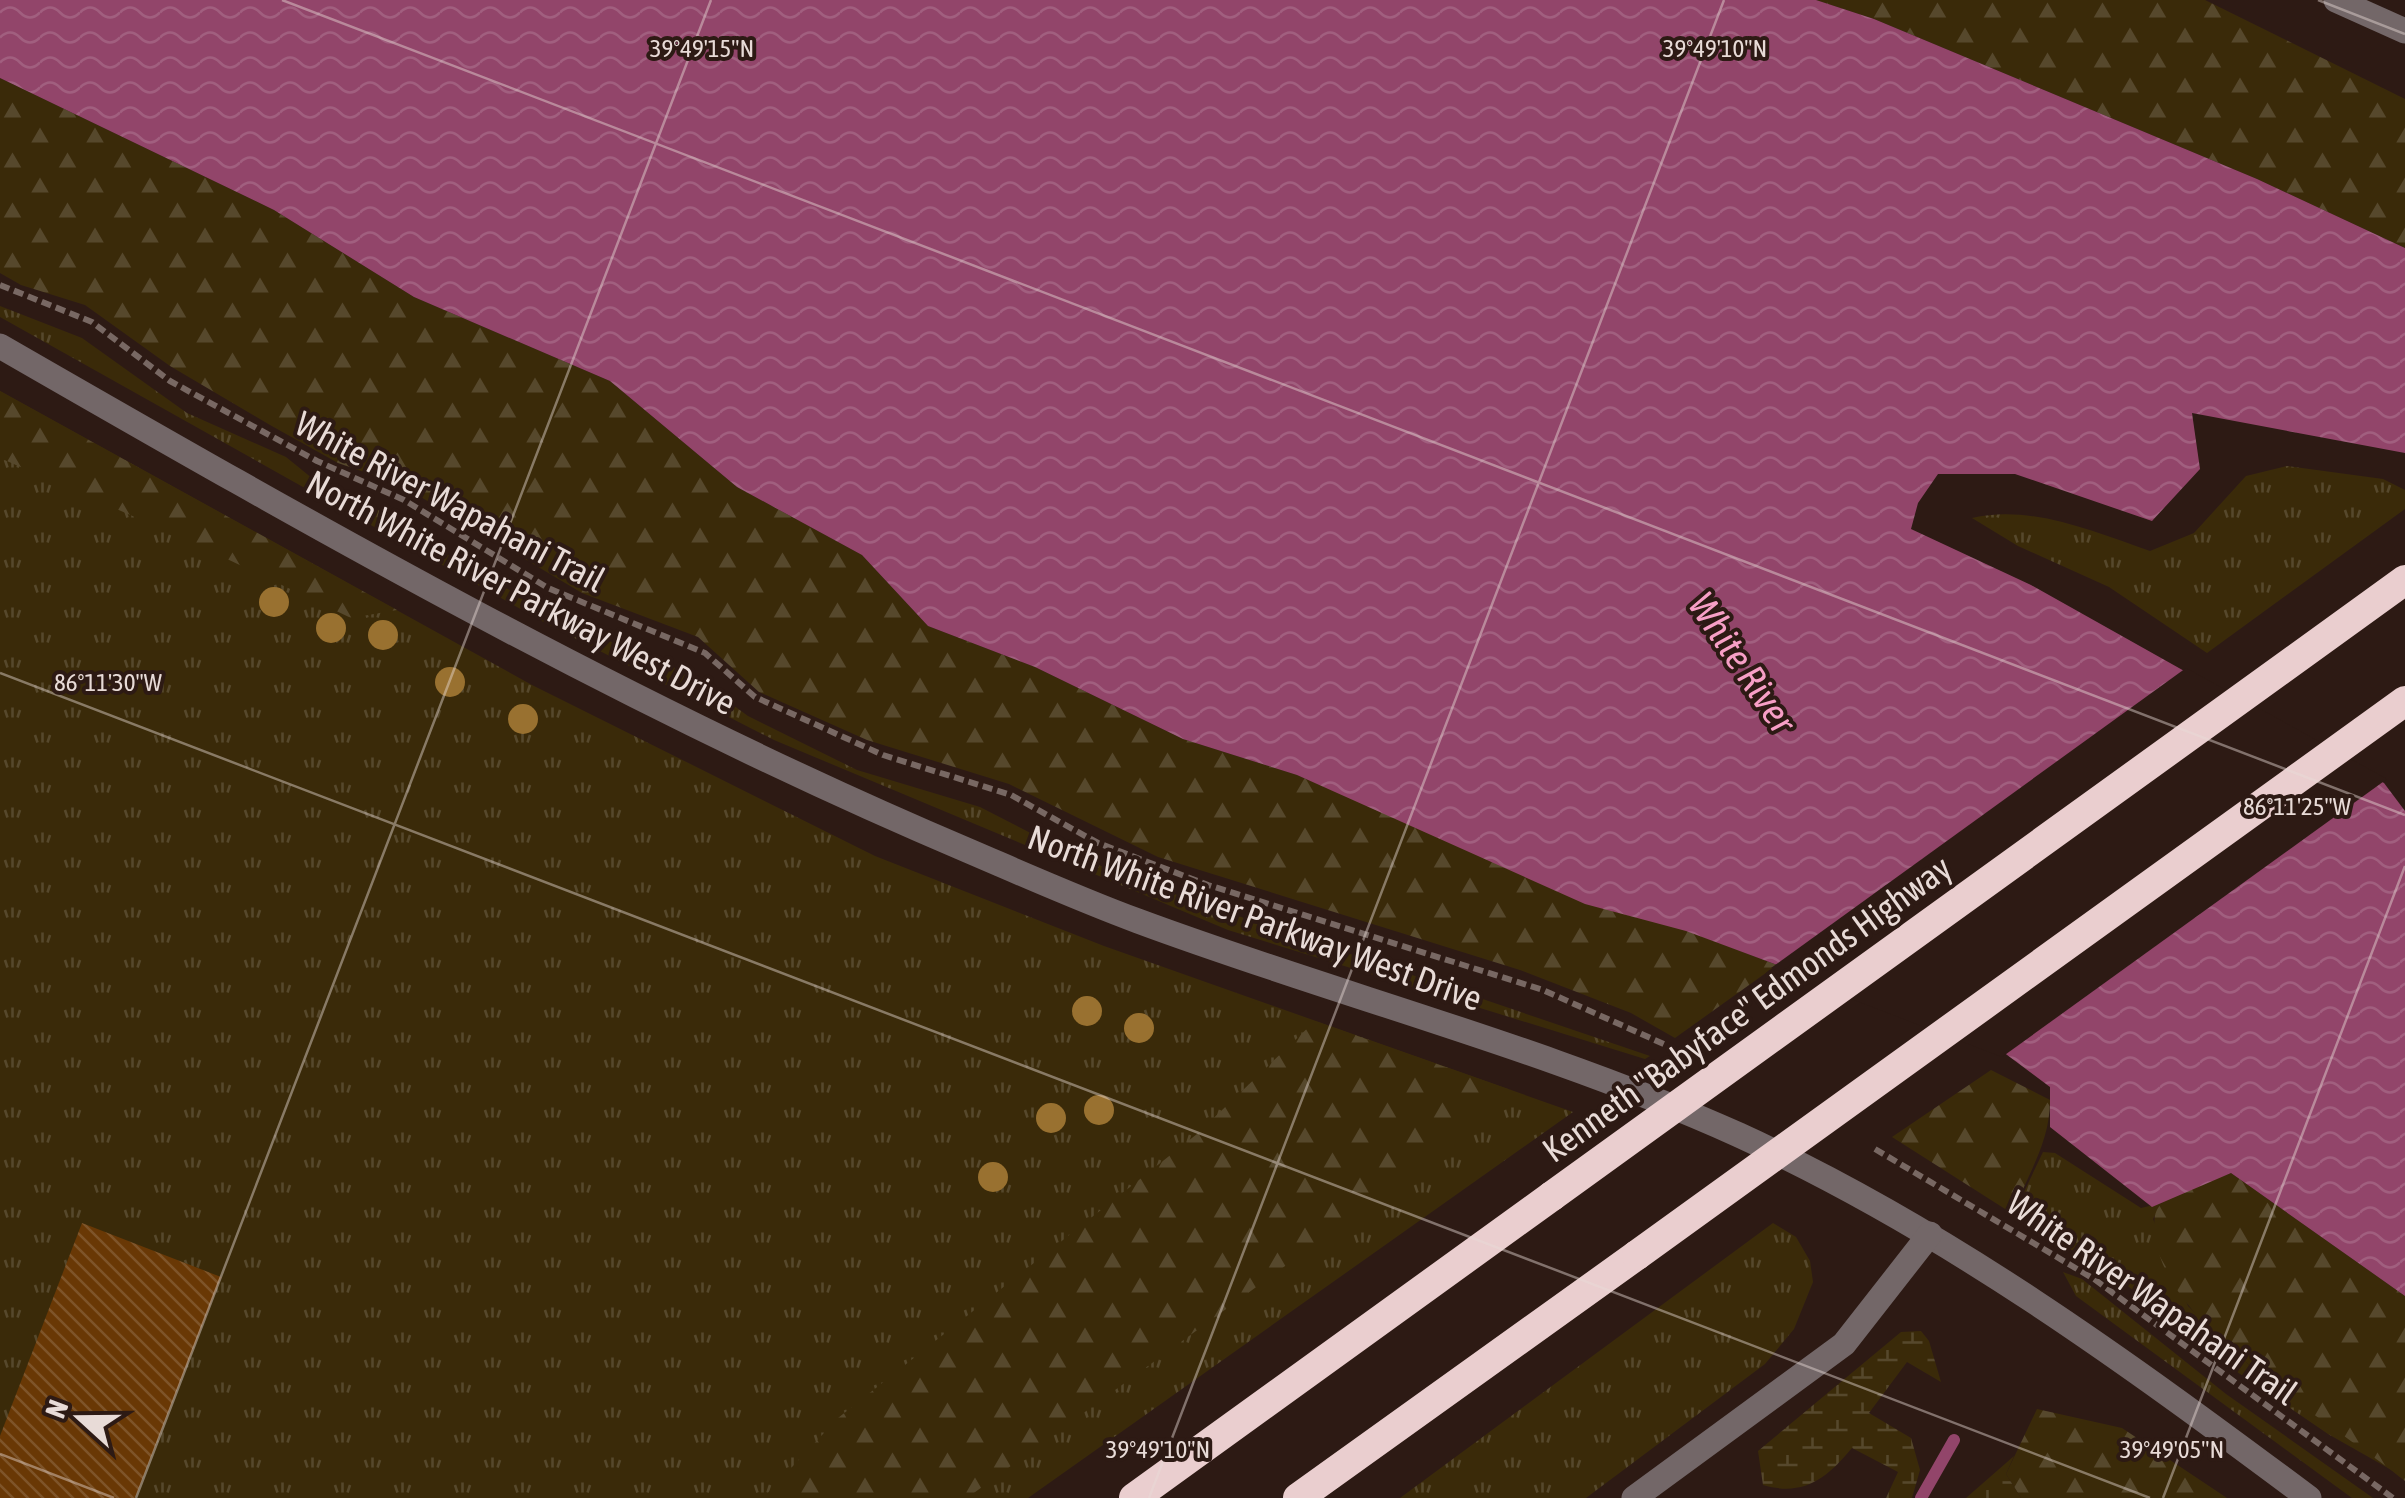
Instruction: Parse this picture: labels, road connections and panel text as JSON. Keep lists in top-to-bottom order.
{
  "streets": {
    "highway": ["Kenneth \"Babyface\" Edmonds Highway"],
    "street": ["North White River Parkway West Drive"],
    "path": ["White River Wapahani Trail"]
  },
  "water": ["White River"],
  "north": "left",
  "coordinates": [
    "39°49'15\"N",
    "39°49'10\"N",
    "86°11'30\"W",
    "86°11'25\"W",
    "39°49'05\"N"
  ]
}
